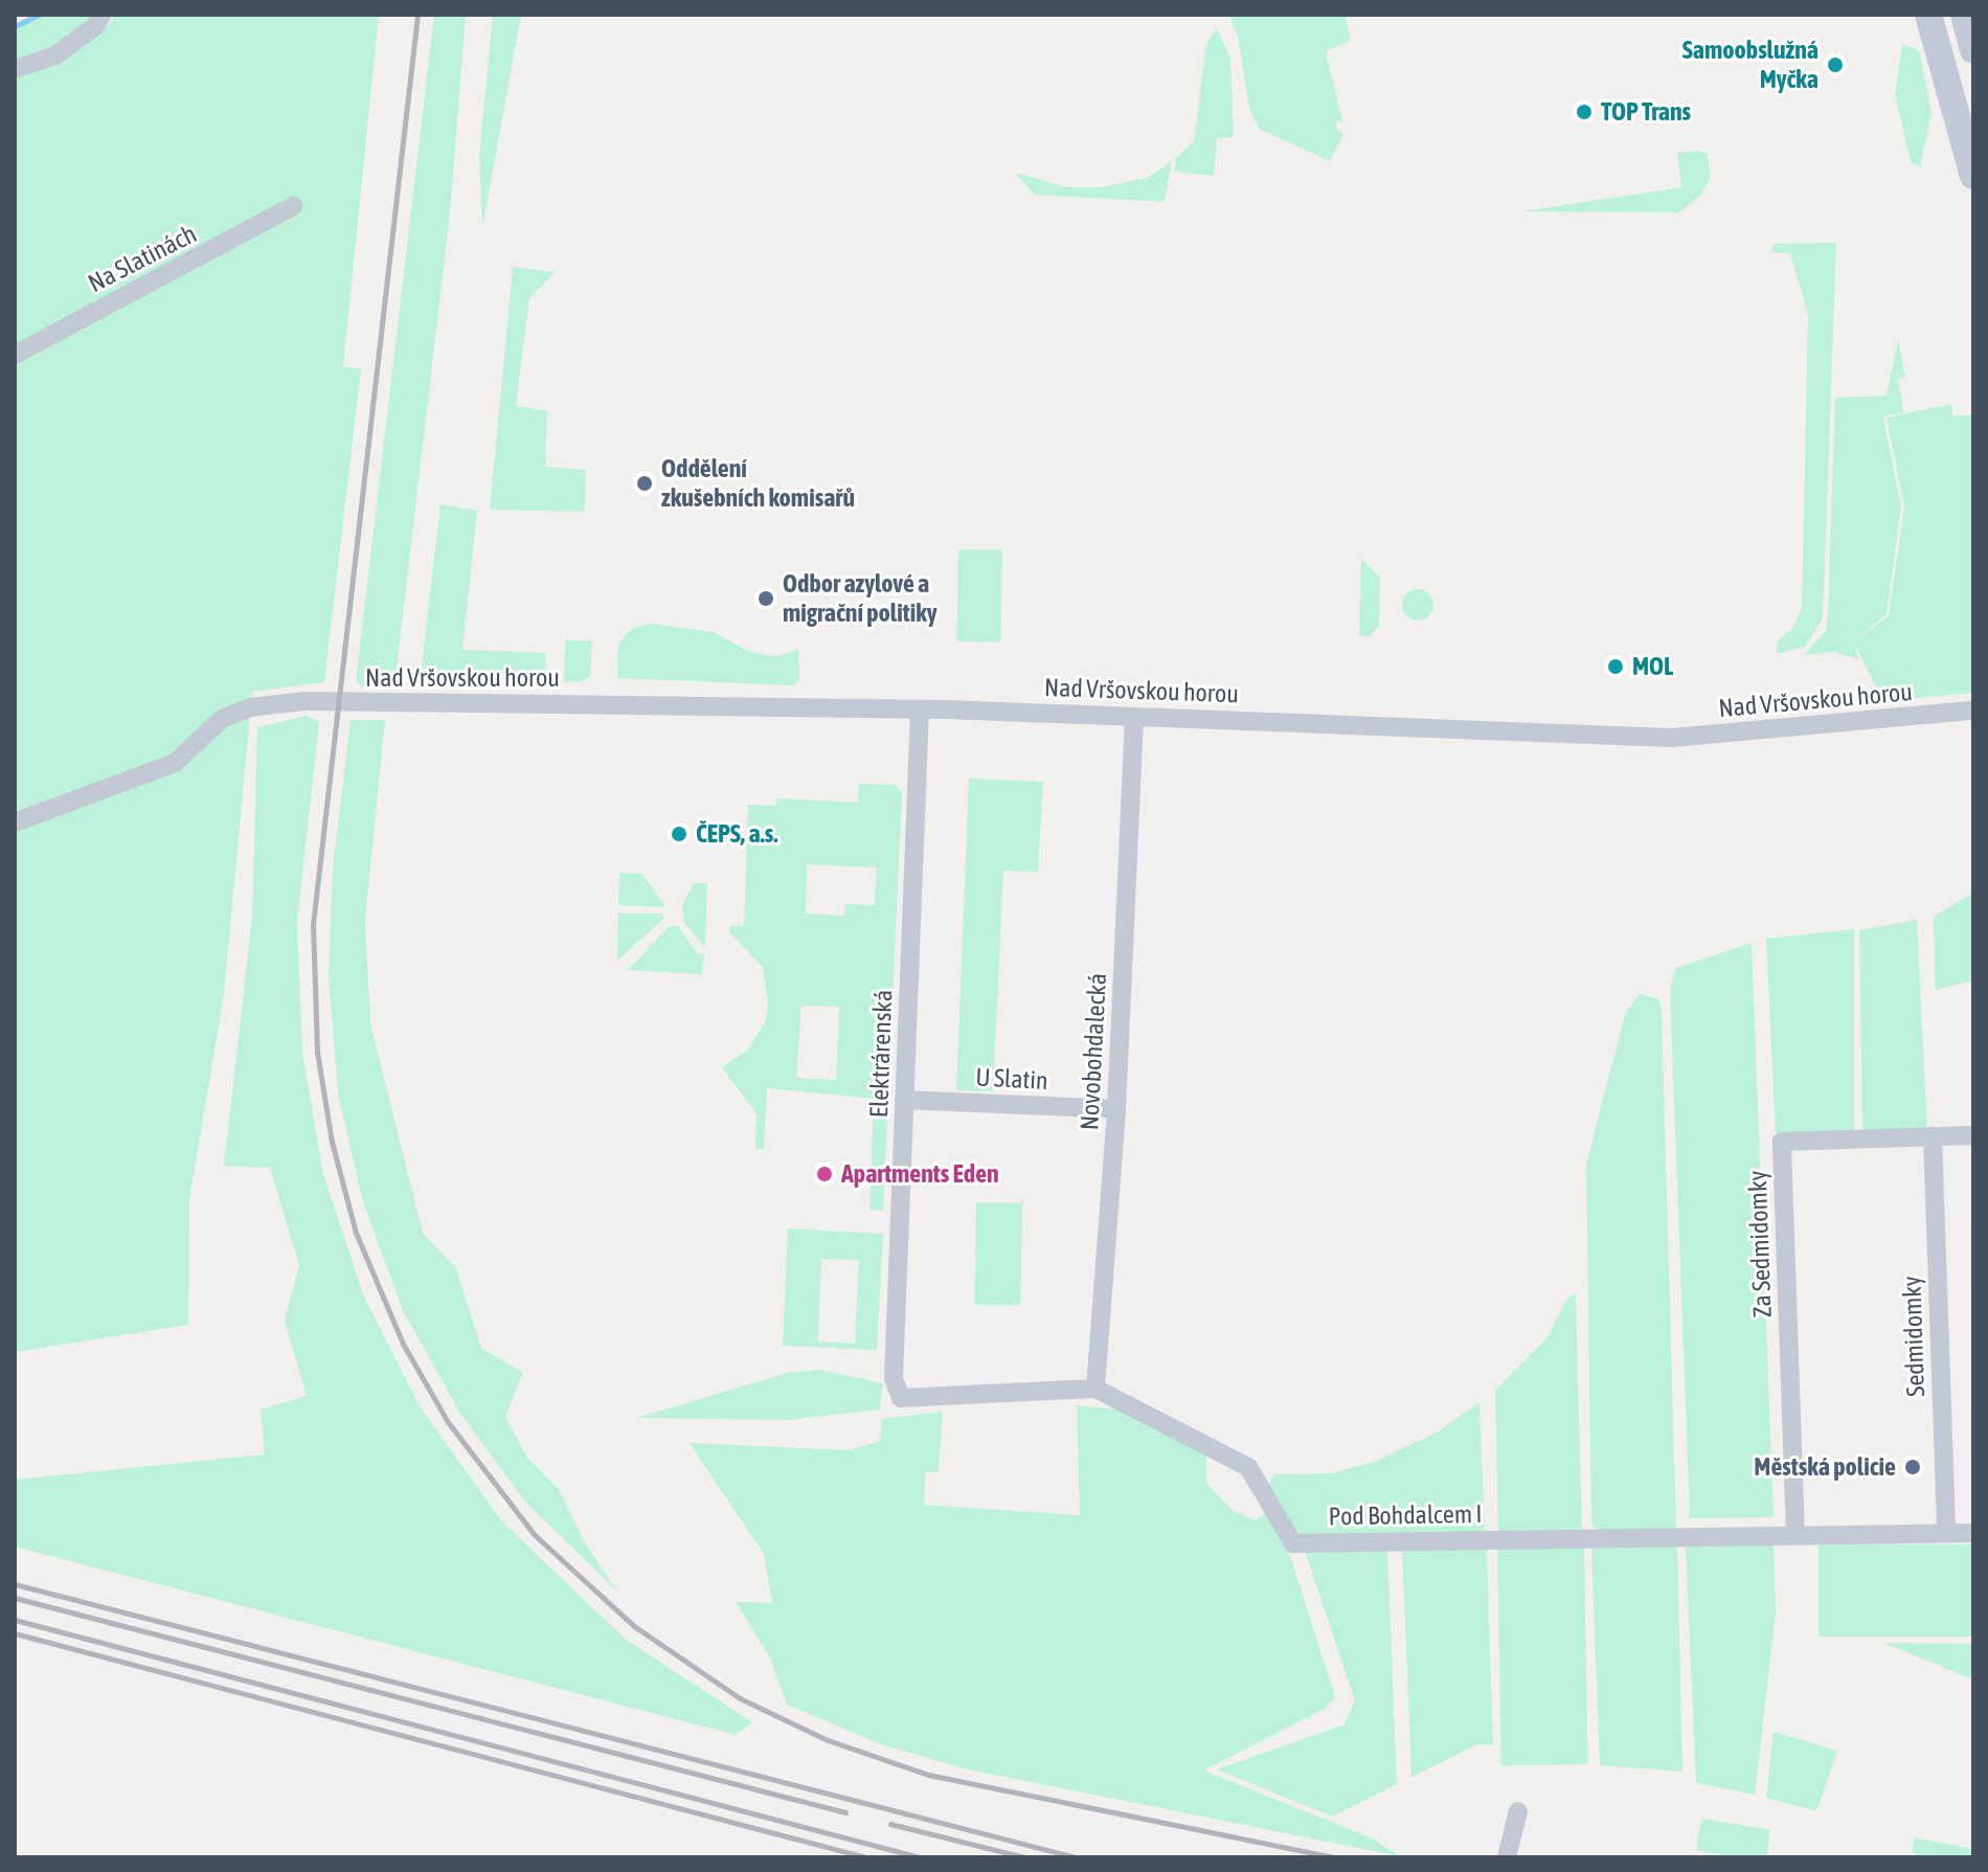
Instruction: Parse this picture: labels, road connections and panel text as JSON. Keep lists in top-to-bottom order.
{
  "streets": {
    "street": [
      "Na Slatinách",
      "Nad Vršovskou horou",
      "Novobohdalecká",
      "Elektrárenská",
      "U Slatin",
      "Za Sedmidomky",
      "Sedmidomky",
      "Pod Bohdalcem I"
    ]
  },
  "crossings": [
    ["Nad Vršovskou horou", "Novobohdalecká"],
    ["Nad Vršovskou horou", "Elektrárenská"],
    ["Novobohdalecká", "U Slatin"],
    ["Novobohdalecká", "Pod Bohdalcem I"],
    ["Elektrárenská", "U Slatin"],
    ["Elektrárenská", "Pod Bohdalcem I"],
    ["Za Sedmidomky", "Sedmidomky"],
    ["Za Sedmidomky", "Pod Bohdalcem I"],
    ["Sedmidomky", "Pod Bohdalcem I"]
  ],
  "places": [
    "Samoobslužná Myčka",
    "TOP Trans",
    "Oddělení zkušebních komisařů",
    "Odbor azylové a migrační politiky",
    "MOL",
    "ČEPS, a.s.",
    "Apartments Eden",
    "Městská policie"
  ]
}
